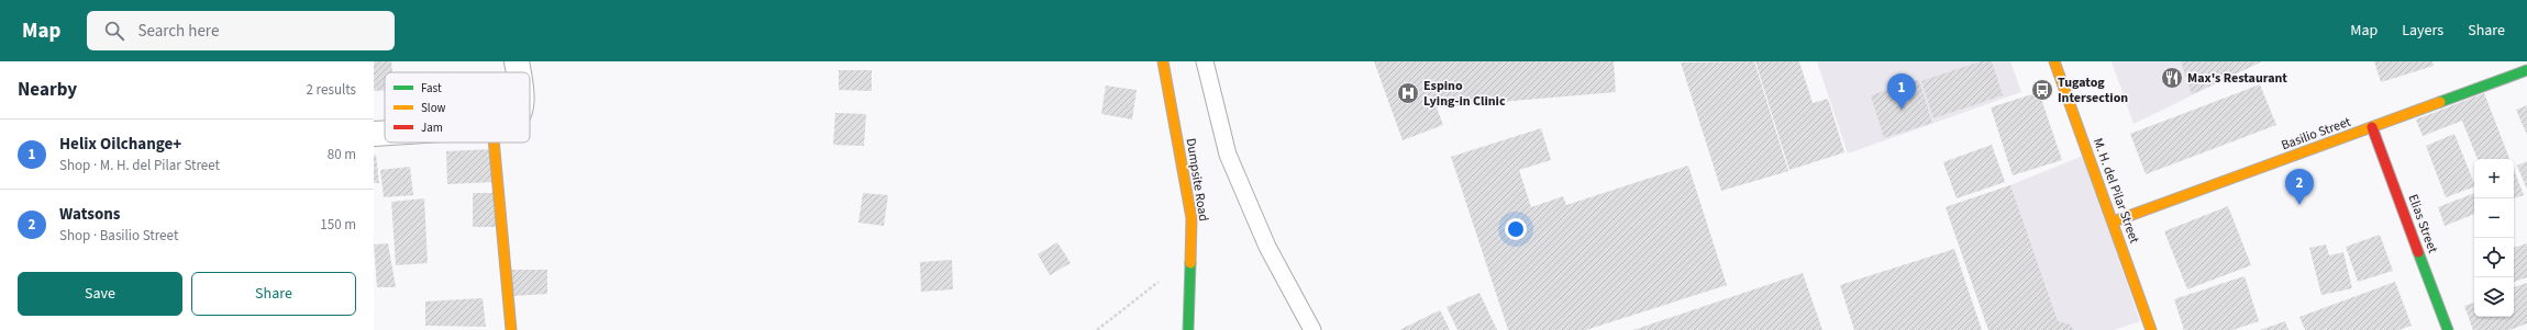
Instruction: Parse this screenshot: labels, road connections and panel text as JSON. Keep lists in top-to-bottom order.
{
  "streets": {
    "street": [
      "Basilio Street",
      "Dumpsite Road",
      "M. H. del Pilar Street",
      "Elias Street"
    ]
  },
  "crossings": [
    ["Basilio Street", "M. H. del Pilar Street"],
    ["Basilio Street", "Elias Street"]
  ],
  "places": {
    "restaurant": ["Max's Restaurant"],
    "bus stop": ["Tugatog Intersection"],
    "hospital": ["Espino Lying-in Clinic"]
  },
  "legend": ["Fast", "Slow", "Jam"],
  "page": {
    "header": "Map",
    "search": "Search here",
    "nav": ["Map", "Layers", "Share"],
    "heading": ["Nearby", "2 results"],
    "pins": ["1", "2"],
    "list": [
      {
        "mark": "1",
        "name": "Helix Oilchange+",
        "note": "Shop · M. H. del Pilar Street",
        "value": "80 m"
      },
      {
        "mark": "2",
        "name": "Watsons",
        "note": "Shop · Basilio Street",
        "value": "150 m"
      }
    ],
    "map_buttons": ["+", "−"],
    "buttons": ["Save", "Share"]
  }
}
